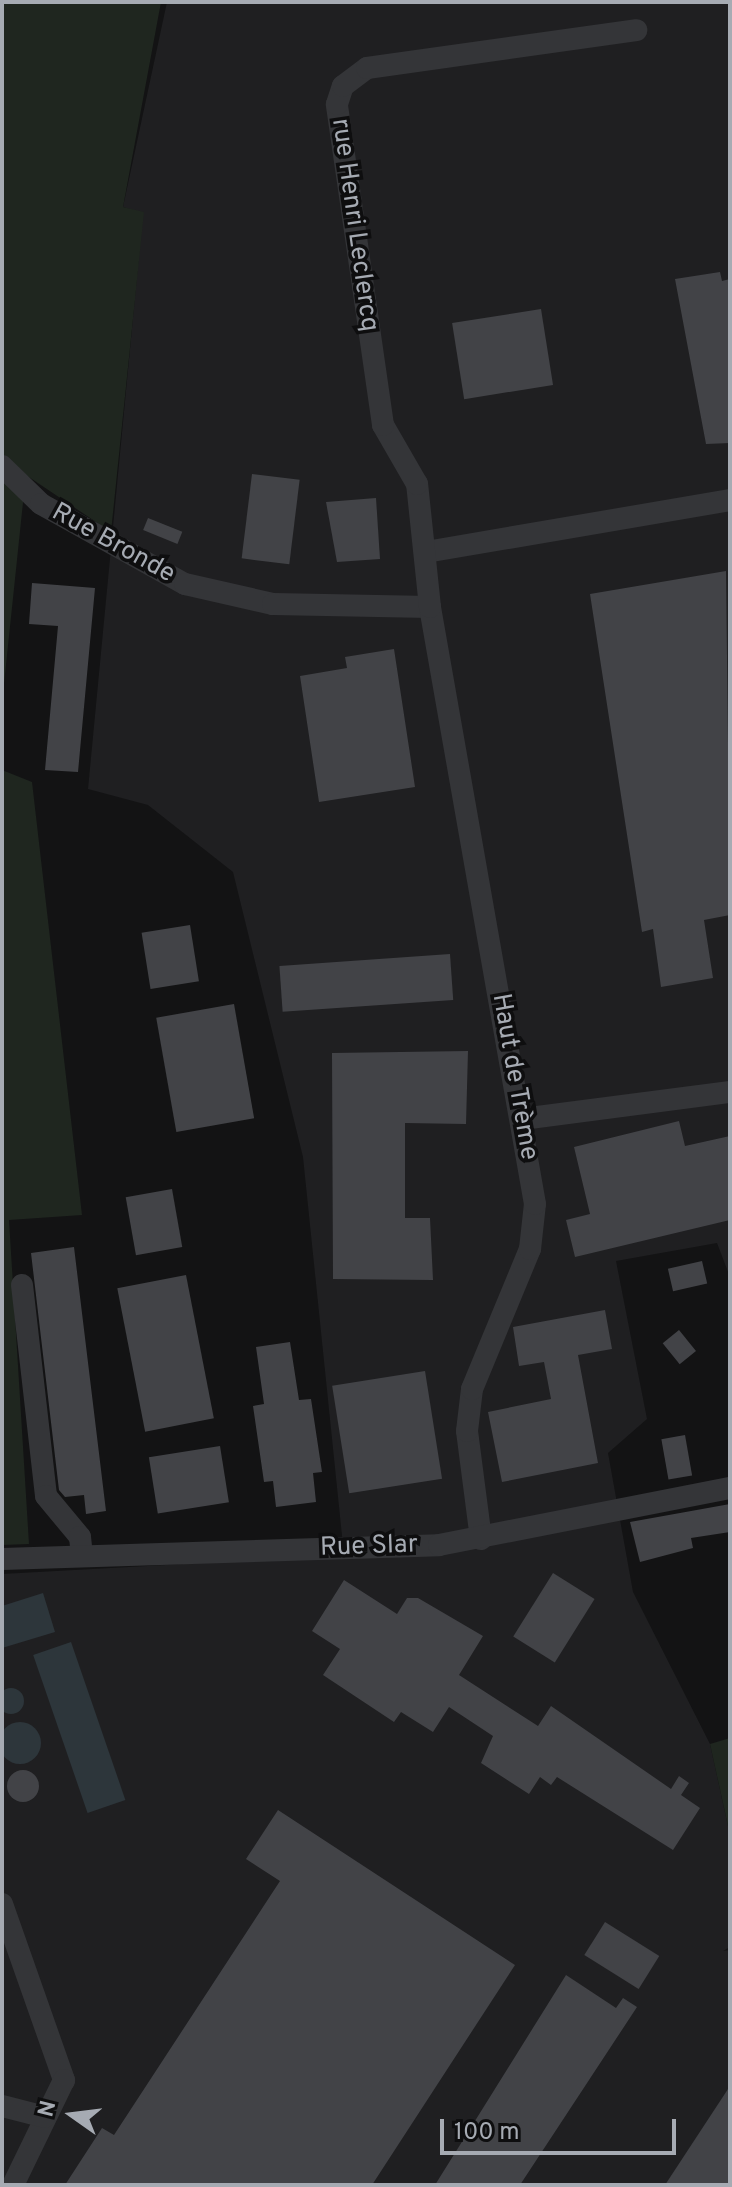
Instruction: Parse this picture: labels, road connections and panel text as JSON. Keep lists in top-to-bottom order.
{
  "streets": {
    "street": [
      "rue Henri Leclercq",
      "Rue Bronde",
      "Haut de Trème",
      "Rue Slar"
    ]
  },
  "crossings": [
    ["rue Henri Leclercq", "Rue Bronde"],
    ["rue Henri Leclercq", "Haut de Trème"],
    ["Rue Bronde", "Haut de Trème"],
    ["Haut de Trème", "Rue Slar"]
  ],
  "scale_bar": "100 m",
  "north": "left"
}
